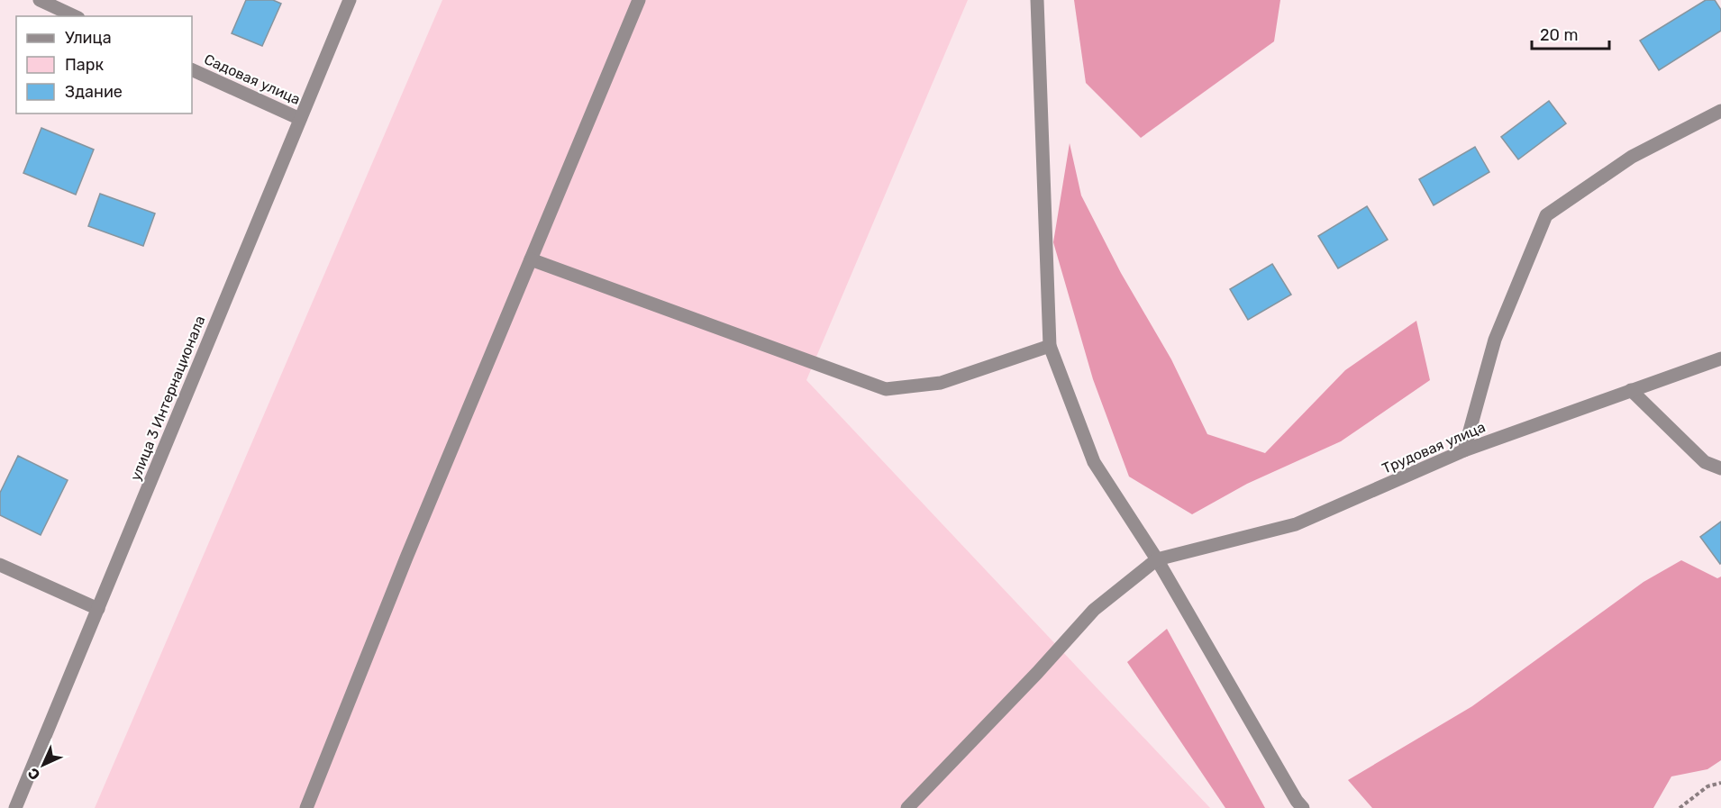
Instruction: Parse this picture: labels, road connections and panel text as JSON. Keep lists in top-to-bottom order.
{
  "streets": {
    "street": ["Садовая улица", "улица 3 Интернационала", "Трудовая улица"]
  },
  "crossings": [
    ["Садовая улица", "улица 3 Интернационала"]
  ],
  "legend": ["Улица", "Парк", "Здание"],
  "scale_bar": "20 m",
  "north": "bottom left"
}
